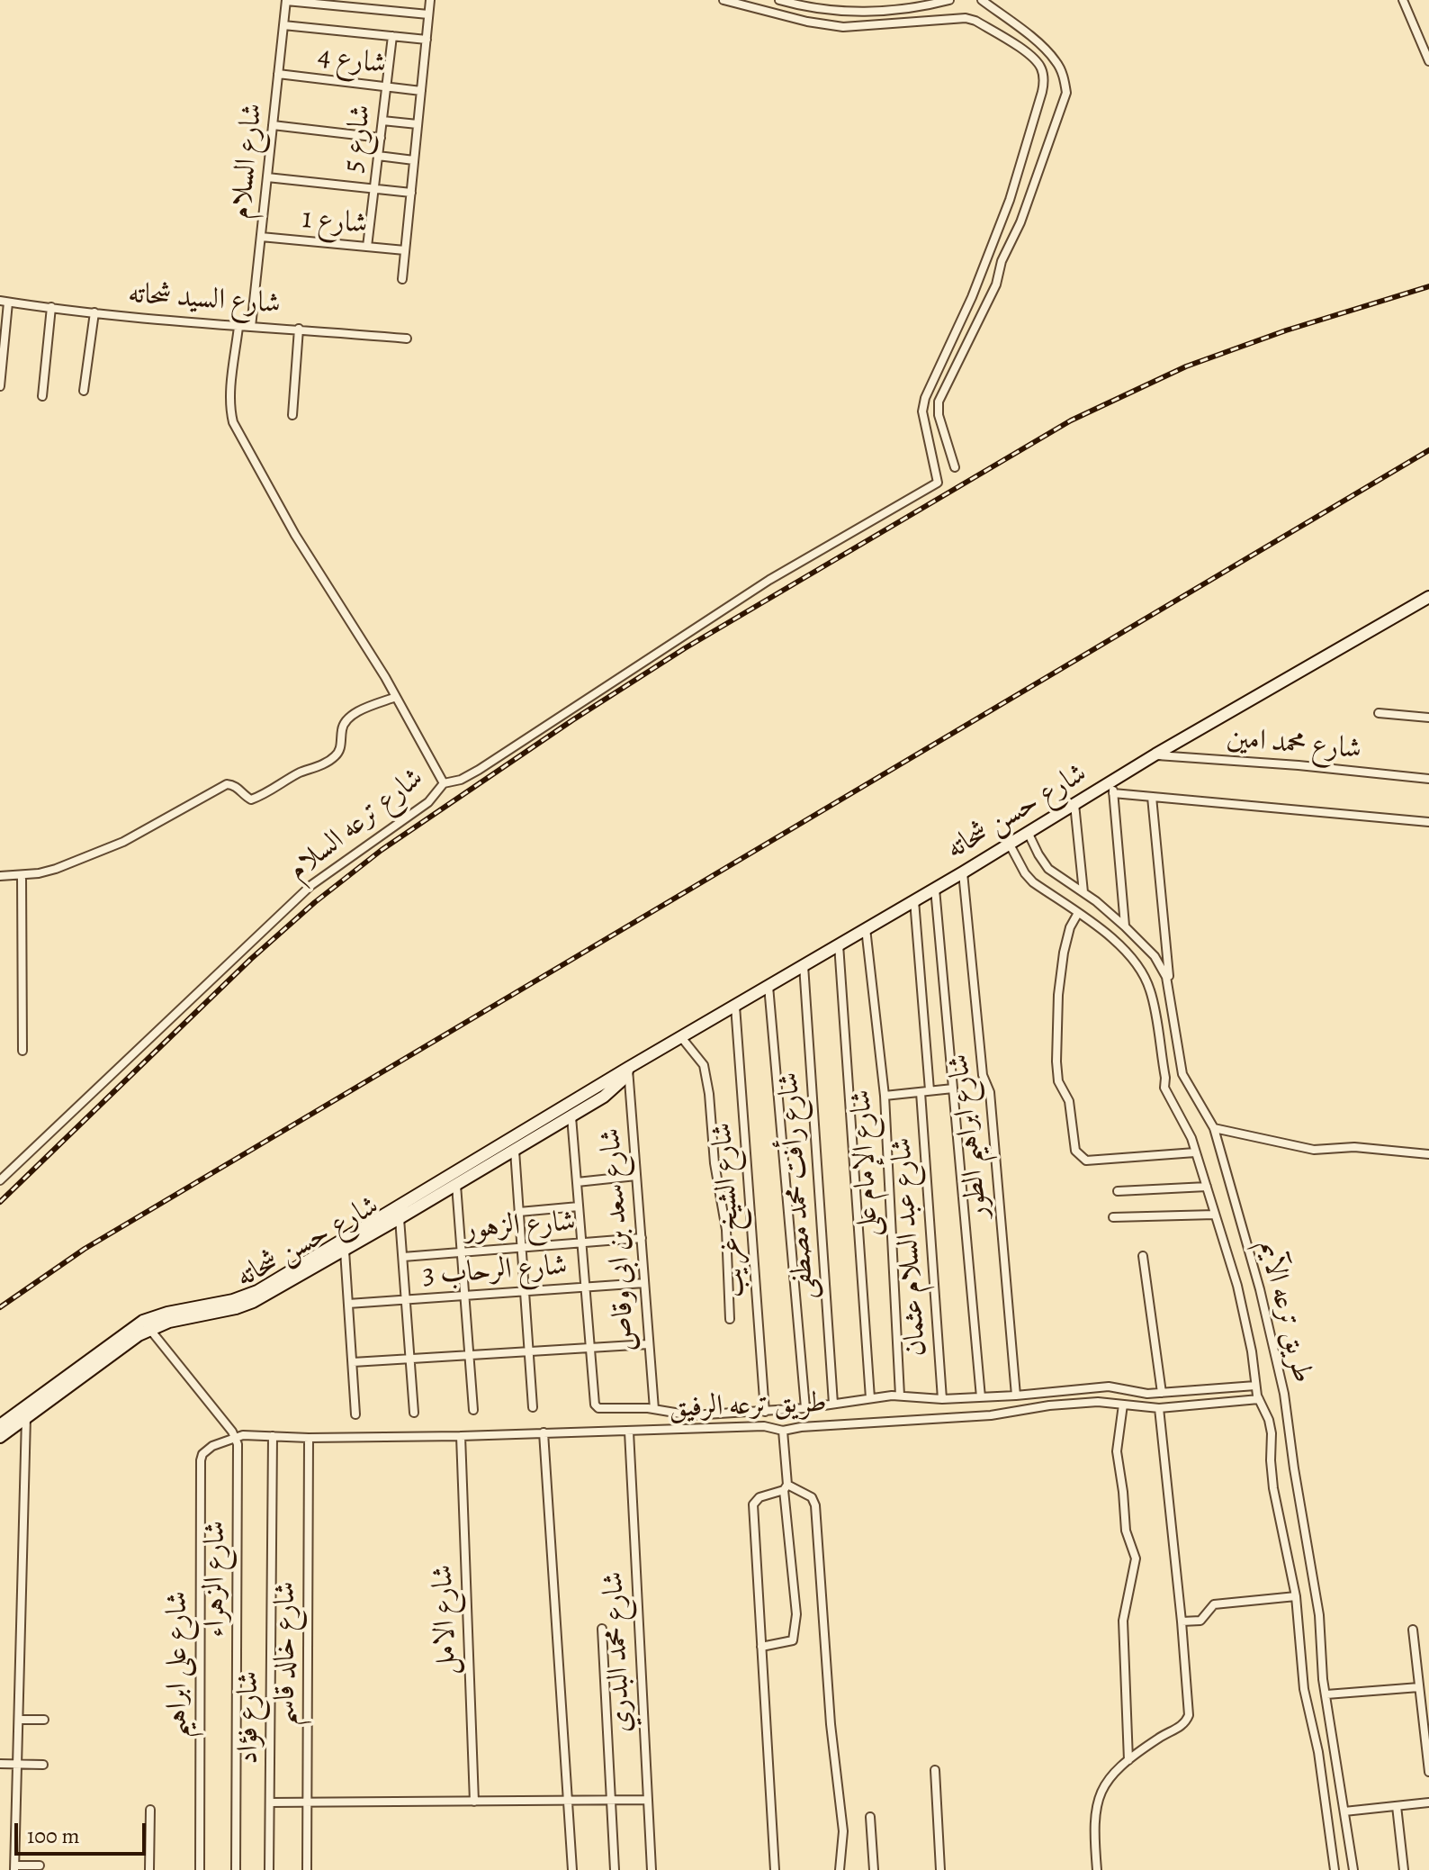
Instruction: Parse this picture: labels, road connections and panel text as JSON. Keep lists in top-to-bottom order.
{
  "streets": {
    "main road": ["شارع حسن شحاته"],
    "street": [
      "شارع 4",
      "شارع 5",
      "شارع السلام",
      "شارع 1",
      "شارع السيد شحاته",
      "شارع محمد امين",
      "شارع ترعه السلام",
      "شارع ابراهيم الطور",
      "شارع الإمام على",
      "شارع رأفت محمد مصطفى",
      "شارع الشيخ غريب",
      "شارع الزهور",
      "شارع سعد بن ابى وقاص",
      "شارع عبد السلام عثمان",
      "شارع الرحاب 3",
      "طريق ترعه الآيم",
      "طريق ترعه الرفيق",
      "شارع الزهراء",
      "شارع الامل",
      "شارع محمد البدري",
      "شارع خالد قاسم",
      "شارع على ابراهيم",
      "شارع فؤاد"
    ]
  },
  "crossings": [
    ["شارع 4", "شارع 5"],
    ["شارع 4", "شارع السلام"],
    ["شارع 5", "شارع 1"],
    ["شارع السلام", "شارع 1"],
    ["شارع السلام", "شارع السيد شحاته"],
    ["شارع محمد امين", "شارع حسن شحاته"],
    ["شارع حسن شحاته", "شارع ابراهيم الطور"],
    ["شارع حسن شحاته", "شارع الإمام على"],
    ["شارع حسن شحاته", "شارع رأفت محمد مصطفى"],
    ["شارع حسن شحاته", "شارع الشيخ غريب"],
    ["شارع حسن شحاته", "شارع سعد بن ابى وقاص"],
    ["شارع حسن شحاته", "شارع عبد السلام عثمان"],
    ["شارع حسن شحاته", "طريق ترعه الآيم"],
    ["شارع ابراهيم الطور", "طريق ترعه الرفيق"],
    ["شارع الإمام على", "طريق ترعه الرفيق"],
    ["شارع رأفت محمد مصطفى", "طريق ترعه الرفيق"],
    ["شارع الشيخ غريب", "طريق ترعه الرفيق"],
    ["شارع الزهور", "شارع سعد بن ابى وقاص"],
    ["شارع سعد بن ابى وقاص", "شارع الرحاب 3"],
    ["شارع سعد بن ابى وقاص", "طريق ترعه الرفيق"],
    ["شارع عبد السلام عثمان", "طريق ترعه الرفيق"],
    ["طريق ترعه الآيم", "طريق ترعه الرفيق"],
    ["طريق ترعه الرفيق", "شارع الزهراء"],
    ["طريق ترعه الرفيق", "شارع الامل"],
    ["طريق ترعه الرفيق", "شارع محمد البدري"],
    ["طريق ترعه الرفيق", "شارع خالد قاسم"],
    ["طريق ترعه الرفيق", "شارع على ابراهيم"],
    ["طريق ترعه الرفيق", "شارع فؤاد"],
    ["شارع الزهراء", "شارع على ابراهيم"]
  ],
  "scale_bar": "100 m"
}
